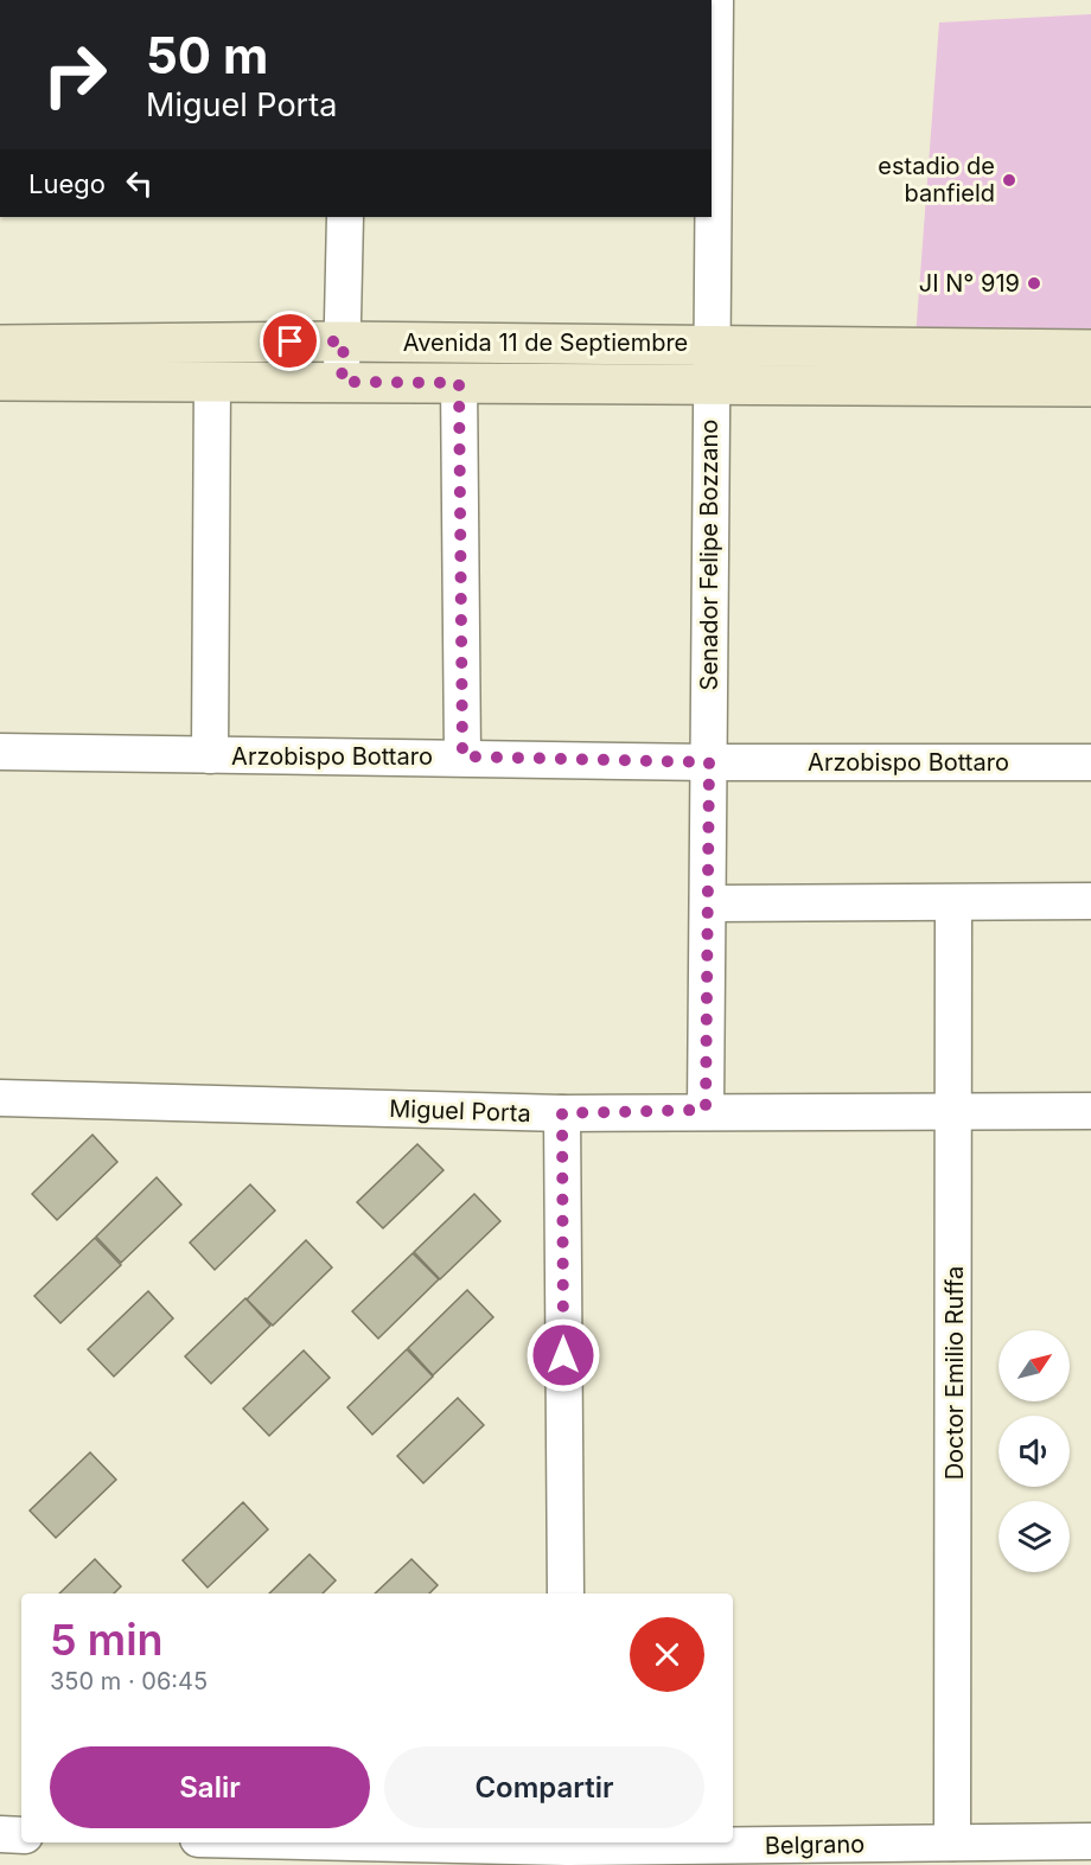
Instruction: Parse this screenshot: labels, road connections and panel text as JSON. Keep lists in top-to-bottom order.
{
  "streets": {
    "main road": ["Avenida 11 de Septiembre"],
    "street": [
      "Senador Felipe Bozzano",
      "Arzobispo Bottaro",
      "Miguel Porta",
      "Doctor Emilio Ruffa",
      "Belgrano"
    ]
  },
  "crossings": [
    ["Avenida 11 de Septiembre", "Senador Felipe Bozzano"],
    ["Senador Felipe Bozzano", "Arzobispo Bottaro"],
    ["Senador Felipe Bozzano", "Miguel Porta"],
    ["Miguel Porta", "Doctor Emilio Ruffa"],
    ["Doctor Emilio Ruffa", "Belgrano"]
  ],
  "places": ["estadio de banfield", "JI N° 919"],
  "north": "top right",
  "page": {
    "turn": ["50 m", "Miguel Porta"],
    "then": "Luego",
    "heading": ["5 min", "350 m · 06:45"],
    "buttons": ["Salir", "Compartir"]
  }
}
